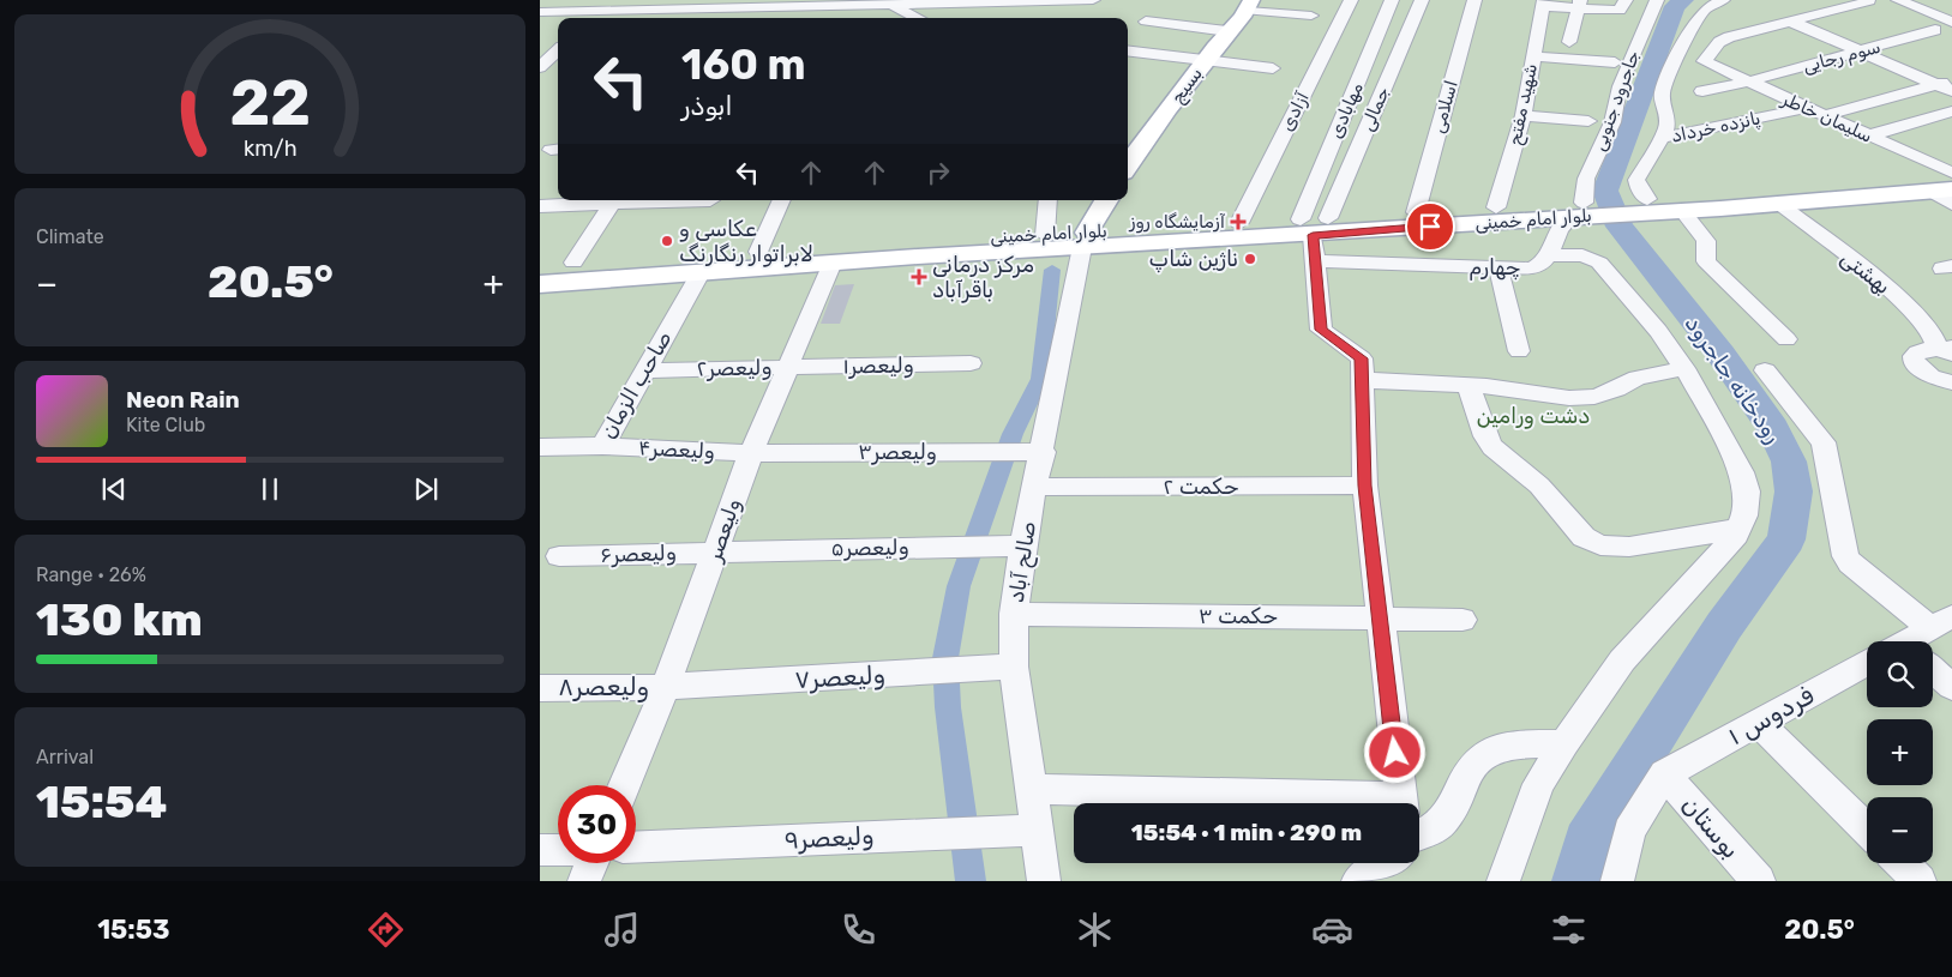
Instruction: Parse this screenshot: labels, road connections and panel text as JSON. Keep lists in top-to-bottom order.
{
  "streets": {
    "main road": ["بسیج", "بلوار امام خمینی"],
    "street": [
      "سوم رجایی",
      "جاجرود جنوبی",
      "شهید مفتح",
      "اسلامی",
      "جمالی",
      "مهابادی",
      "آزادی",
      "سلیمان خاطر",
      "پانزده خرداد",
      "چهارم",
      "بهشتی",
      "ولیعصر۱",
      "ولیعصر۲",
      "صاحب الزمان",
      "ولیعصر۴",
      "ولیعصر۳",
      "حکمت ۲",
      "ولیعصر",
      "ولیعصر۵",
      "ولیعصر۶",
      "صالح آباد",
      "حکمت ۳",
      "ولیعصر۷",
      "ولیعصر۸",
      "فردوس ۱",
      "بوستان",
      "ولیعصر۹"
    ]
  },
  "crossings": [
    ["سوم رجایی", "سلیمان خاطر"],
    ["جاجرود جنوبی", "بلوار امام خمینی"],
    ["شهید مفتح", "بلوار امام خمینی"],
    ["اسلامی", "بلوار امام خمینی"],
    ["جمالی", "مهابادی"],
    ["جمالی", "بلوار امام خمینی"],
    ["مهابادی", "بلوار امام خمینی"],
    ["آزادی", "بلوار امام خمینی"],
    ["سلیمان خاطر", "پانزده خرداد"],
    ["سلیمان خاطر", "بلوار امام خمینی"],
    ["بلوار امام خمینی", "بهشتی"],
    ["بلوار امام خمینی", "صاحب الزمان"],
    ["بلوار امام خمینی", "ولیعصر"],
    ["بلوار امام خمینی", "صالح آباد"],
    ["ولیعصر۱", "ولیعصر۲"],
    ["ولیعصر۱", "ولیعصر"],
    ["ولیعصر۲", "صاحب الزمان"],
    ["ولیعصر۲", "ولیعصر"],
    ["صاحب الزمان", "ولیعصر۴"],
    ["ولیعصر۴", "ولیعصر۳"],
    ["ولیعصر۴", "ولیعصر"],
    ["ولیعصر۳", "ولیعصر"],
    ["ولیعصر۳", "صالح آباد"],
    ["حکمت ۲", "صالح آباد"],
    ["ولیعصر", "ولیعصر۵"],
    ["ولیعصر", "ولیعصر۶"],
    ["ولیعصر", "ولیعصر۷"],
    ["ولیعصر", "ولیعصر۸"],
    ["ولیعصر۵", "ولیعصر۶"],
    ["ولیعصر۵", "صالح آباد"],
    ["صالح آباد", "حکمت ۳"],
    ["صالح آباد", "ولیعصر۷"],
    ["صالح آباد", "ولیعصر۹"],
    ["ولیعصر۷", "ولیعصر۸"],
    ["فردوس ۱", "بوستان"]
  ],
  "water": ["رودخانه جاجرود"],
  "parks": ["دشت ورامین"],
  "places": {
    "health": ["آزمایشگاه روز", "مرکز درمانی باقرآباد"],
    "other": ["عکاسی و لابراتوار رنگارنگ", "ناژین شاپ"]
  },
  "page": {
    "turn": ["160 m", "ابوذر"],
    "tile": [
      "Climate",
      ["Range · 26%", "130 km"],
      ["Arrival", "15:54"]
    ],
    "heat": ["−", "20.5°", "+"],
    "song": ["Neon Rain", "Kite Club"],
    "map_buttons": ["+", "−"],
    "limit": "30",
    "trip": "15:54 · 1 min · 290 m",
    "tabs": ["15:53", "20.5°"],
    "gauge": ["22", "km/h"]
  }
}
